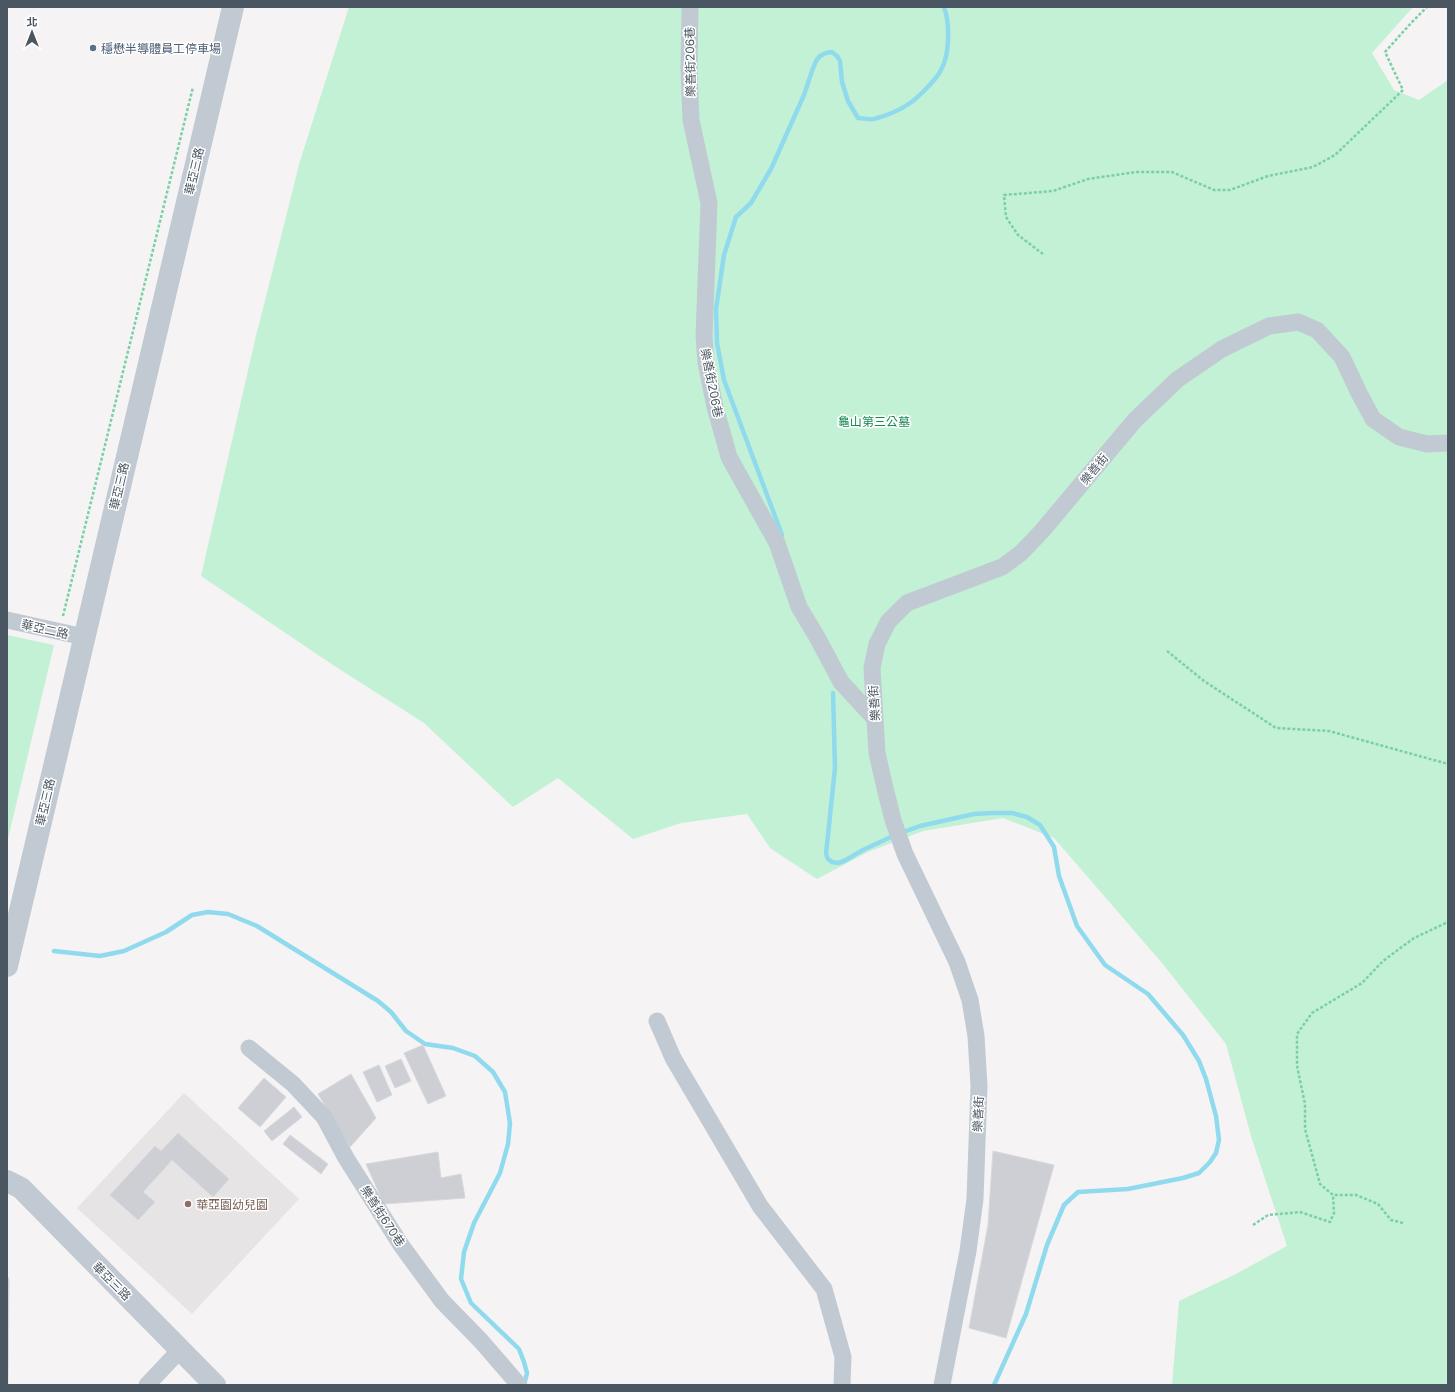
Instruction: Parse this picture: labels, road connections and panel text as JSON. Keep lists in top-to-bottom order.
{
  "streets": {
    "street": [
      "樂善街206巷",
      "華亞三路",
      "樂善街",
      "華亞二路",
      "樂善街670巷"
    ]
  },
  "crossings": [
    ["樂善街206巷", "樂善街"],
    ["華亞三路", "華亞二路"]
  ],
  "parks": ["龜山第三公墓"],
  "places": ["穩懋半導體員工停車場", "華亞園幼兒園"],
  "north": "top"
}
